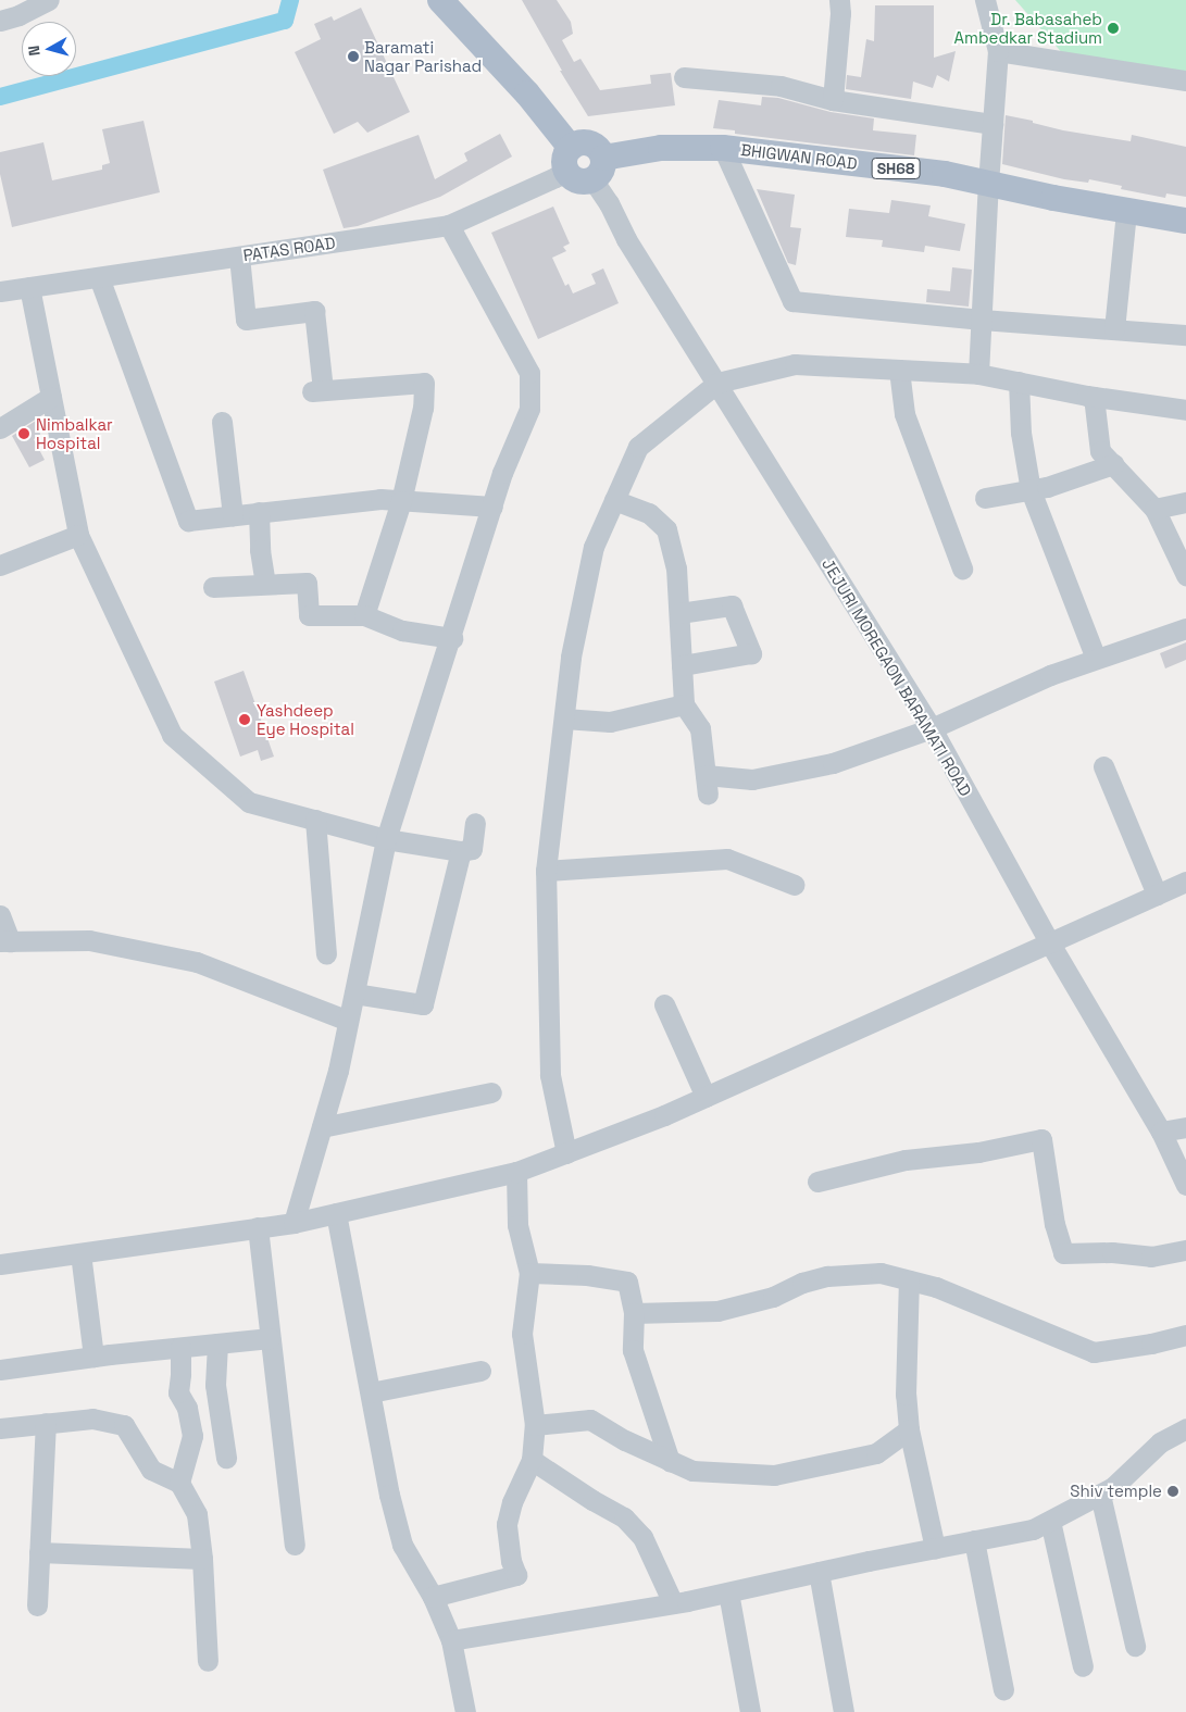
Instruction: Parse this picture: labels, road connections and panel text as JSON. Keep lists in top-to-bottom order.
{
  "streets": {
    "main road": ["BHIGWAN ROAD", "SH68"],
    "street": ["PATAS ROAD", "JEJURI MOREGAON BARAMATI ROAD"]
  },
  "crossings": [
    ["BHIGWAN ROAD", "SH68"],
    ["BHIGWAN ROAD", "JEJURI MOREGAON BARAMATI ROAD"],
    ["SH68", "PATAS ROAD"],
    ["SH68", "JEJURI MOREGAON BARAMATI ROAD"]
  ],
  "places": [
    "Dr. Babasaheb Ambedkar Stadium",
    "Baramati Nagar Parishad",
    "Nimbalkar Hospital",
    "Yashdeep Eye Hospital",
    "Shiv temple"
  ],
  "north": "left"
}
